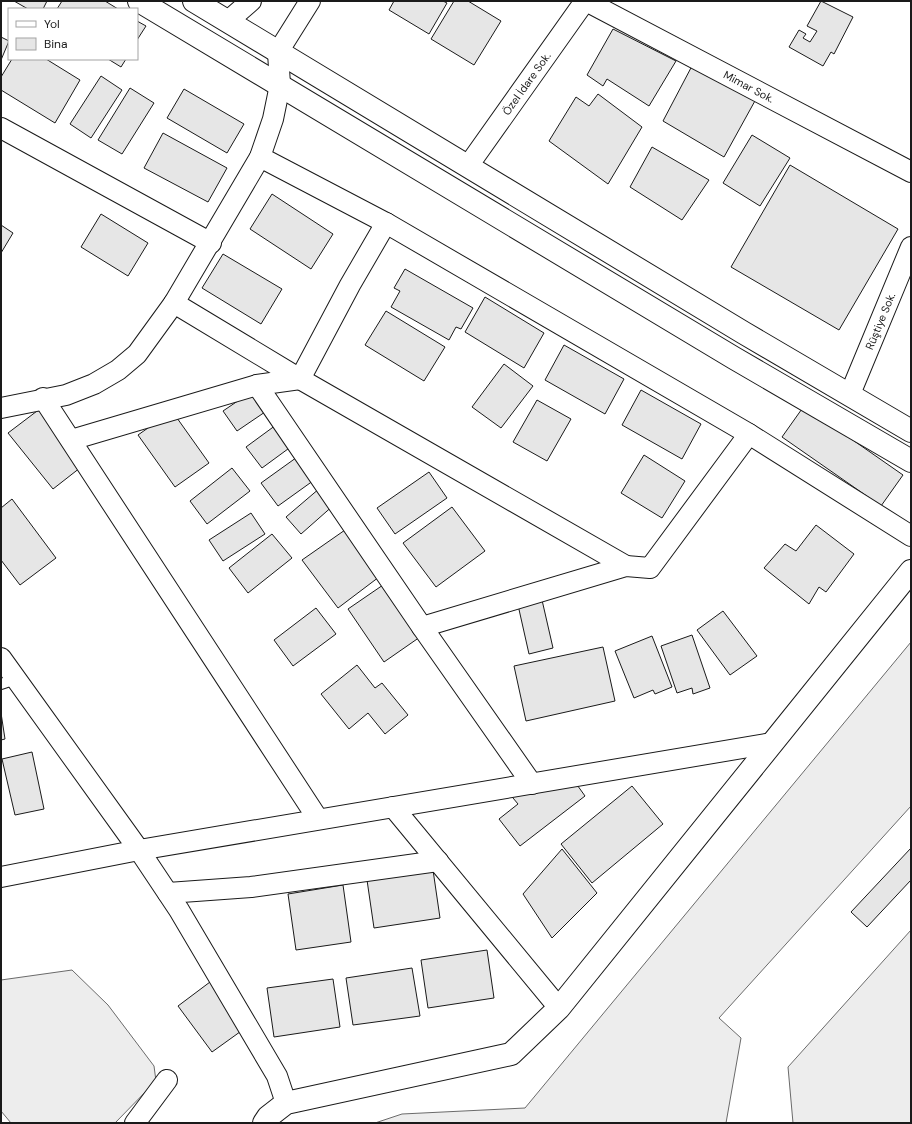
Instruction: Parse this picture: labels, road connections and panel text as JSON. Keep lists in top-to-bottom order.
{
  "streets": {
    "street": ["Özel İdare Sok.", "Mimar Sok.", "Rüştiye Sok."]
  },
  "crossings": [
    ["Özel İdare Sok.", "Mimar Sok."]
  ],
  "legend": ["Yol", "Bina"]
}
